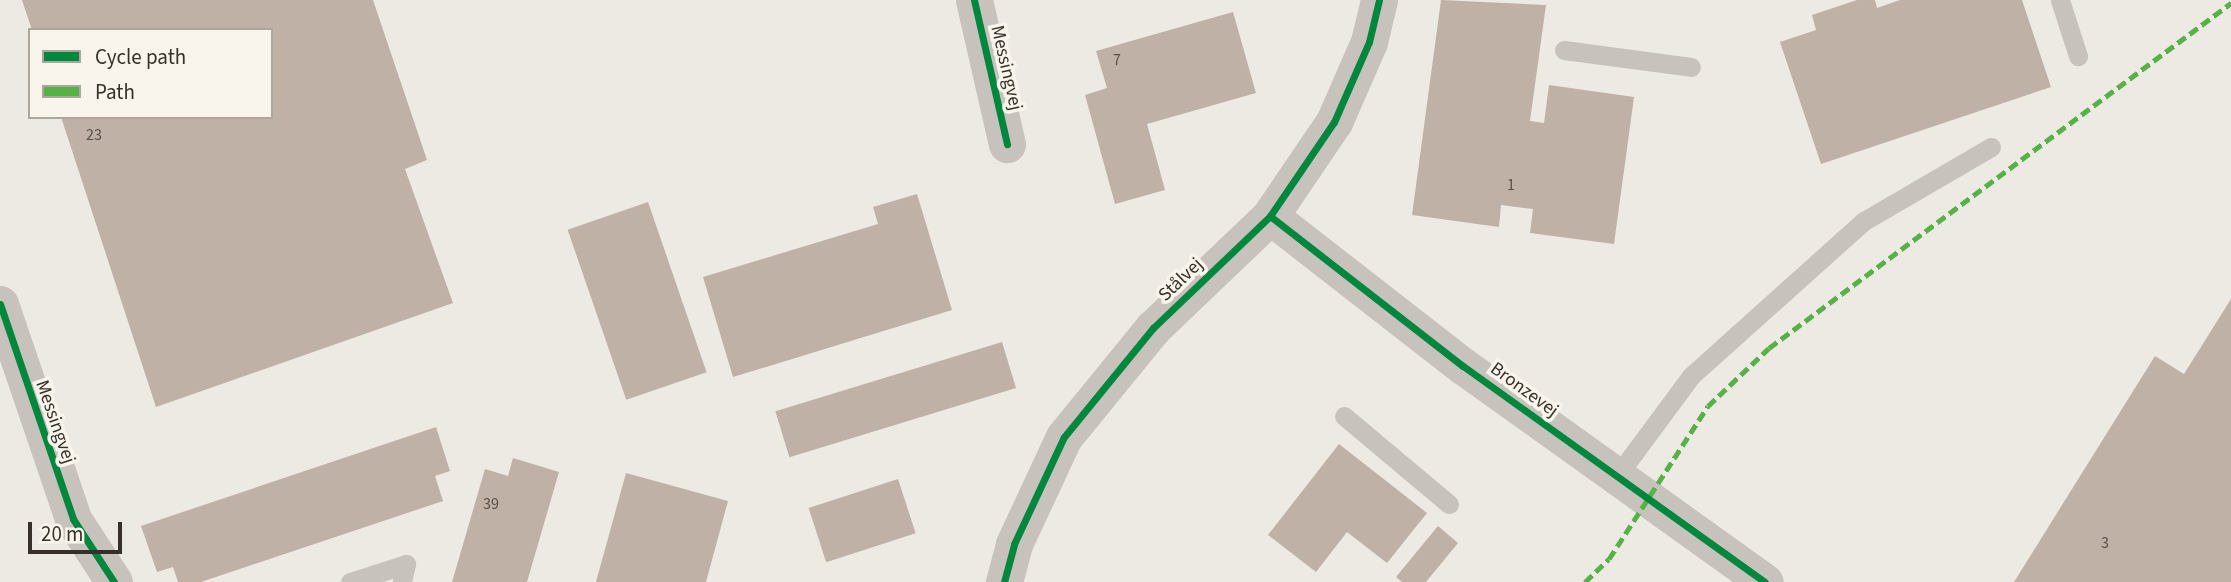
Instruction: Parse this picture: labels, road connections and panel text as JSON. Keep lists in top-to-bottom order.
{
  "streets": {
    "street": ["Messingvej", "Stålvej", "Bronzevej"]
  },
  "crossings": [
    ["Stålvej", "Bronzevej"]
  ],
  "house_numbers": [
    "7",
    "23",
    "1",
    "39",
    "3"
  ],
  "legend": ["Cycle path", "Path"],
  "scale_bar": "20 m"
}
